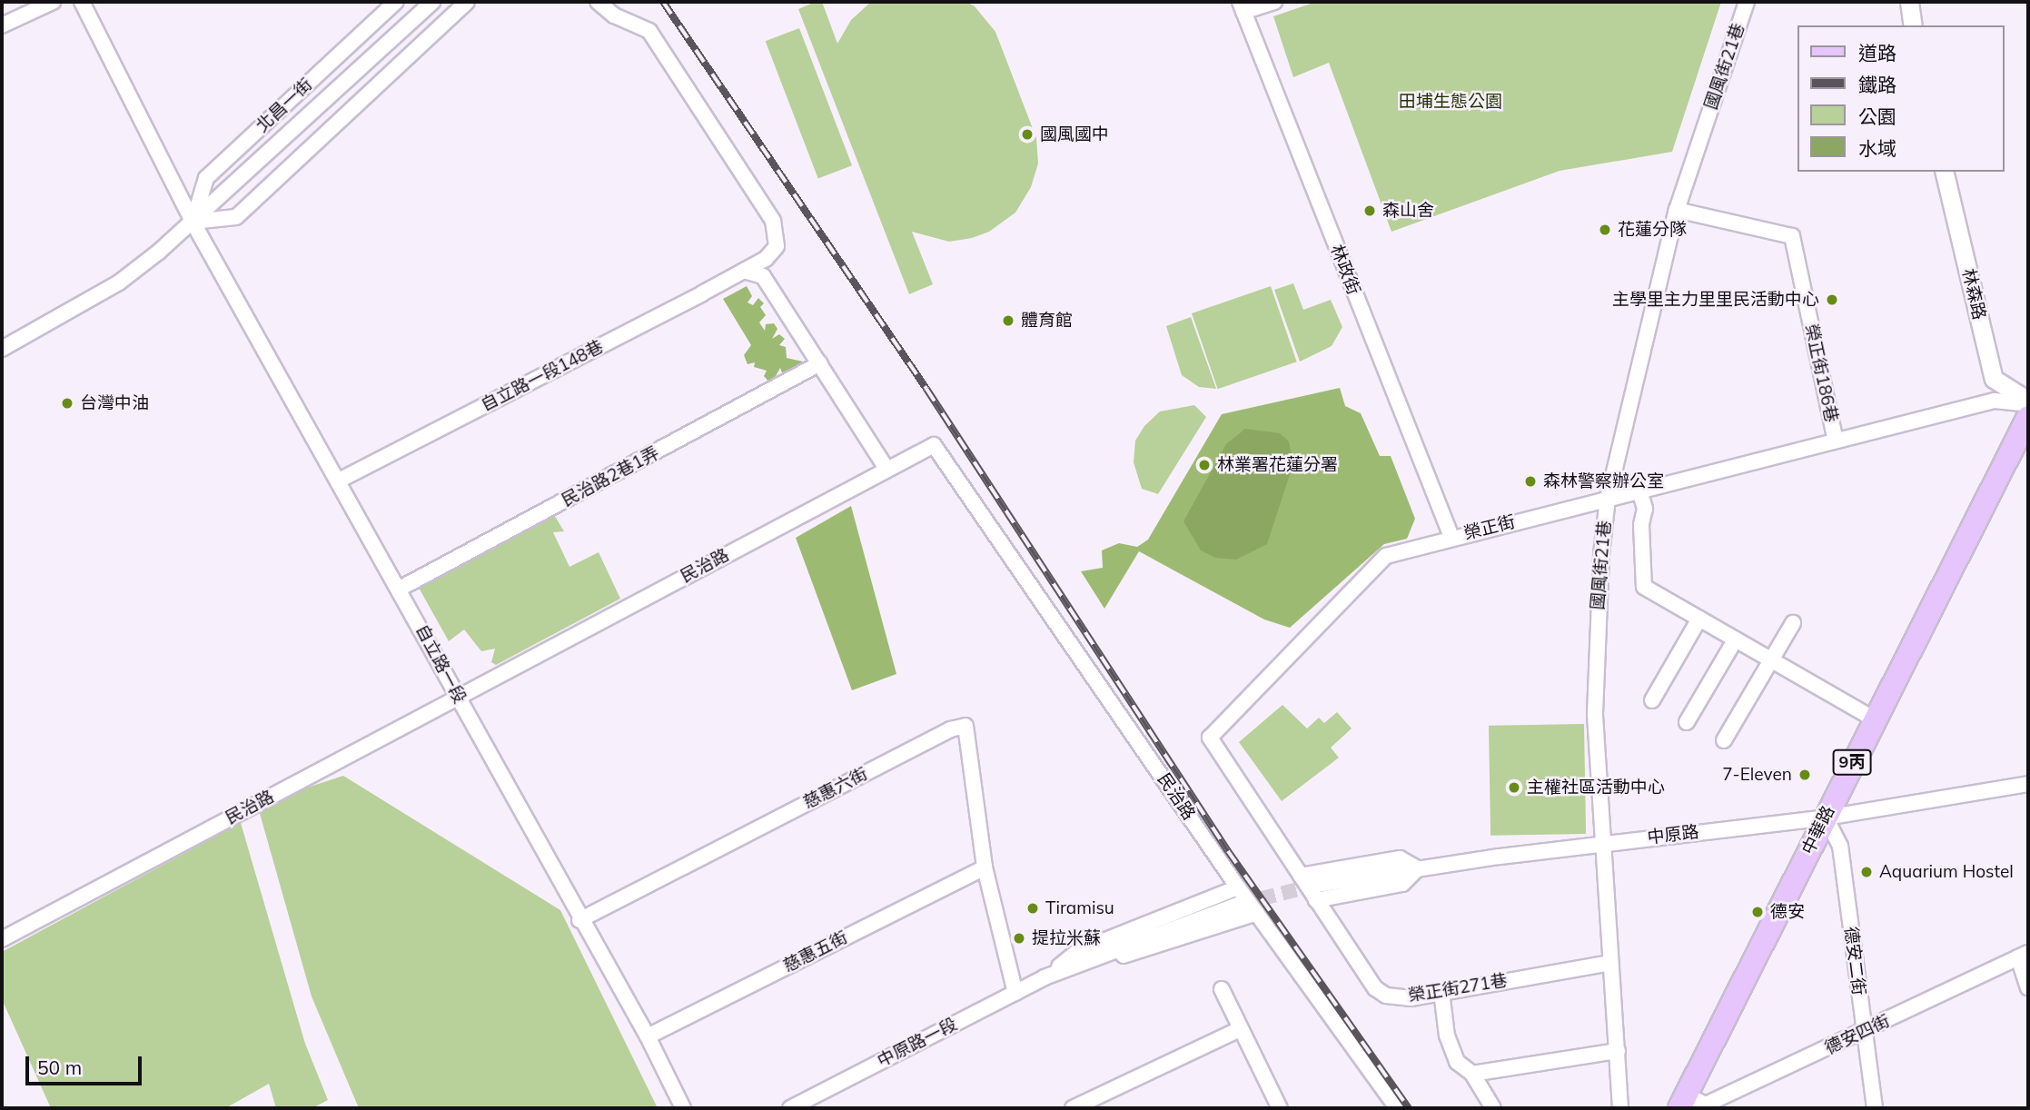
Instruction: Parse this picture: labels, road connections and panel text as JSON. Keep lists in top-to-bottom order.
{
  "streets": {
    "main road": ["9丙", "中華路"],
    "street": [
      "國風街21巷",
      "北昌一街",
      "林政街",
      "林森路",
      "榮正街186巷",
      "自立路一段148巷",
      "民治路2巷1弄",
      "榮正街",
      "民治路",
      "自立路一段",
      "慈惠六街",
      "中原路",
      "慈惠五街",
      "德安二街",
      "榮正街271巷",
      "德安四街",
      "中原路一段"
    ]
  },
  "crossings": [
    ["國風街21巷", "榮正街186巷"],
    ["國風街21巷", "榮正街"],
    ["國風街21巷", "中原路"],
    ["國風街21巷", "榮正街271巷"],
    ["北昌一街", "自立路一段"],
    ["林政街", "榮正街"],
    ["林森路", "榮正街"],
    ["榮正街186巷", "榮正街"],
    ["自立路一段148巷", "自立路一段"],
    ["民治路2巷1弄", "自立路一段"],
    ["榮正街", "榮正街271巷"],
    ["民治路", "自立路一段"],
    ["自立路一段", "慈惠六街"],
    ["自立路一段", "慈惠五街"],
    ["慈惠六街", "慈惠五街"],
    ["中華路", "中原路"],
    ["中華路", "德安二街"],
    ["中華路", "德安四街"],
    ["中原路", "德安二街"],
    ["德安二街", "德安四街"]
  ],
  "parks": ["田埔生態公園"],
  "places": [
    "國風國中",
    "森山舍",
    "花蓮分隊",
    "主學里主力里里民活動中心",
    "體育館",
    "台灣中油",
    "林業署花蓮分署",
    "森林警察辦公室",
    "7-Eleven",
    "主權社區活動中心",
    "Aquarium Hostel",
    "Tiramisu",
    "德安",
    "提拉米蘇"
  ],
  "legend": [
    "道路",
    "鐵路",
    "公園",
    "水域"
  ],
  "scale_bar": "50 m"
}
